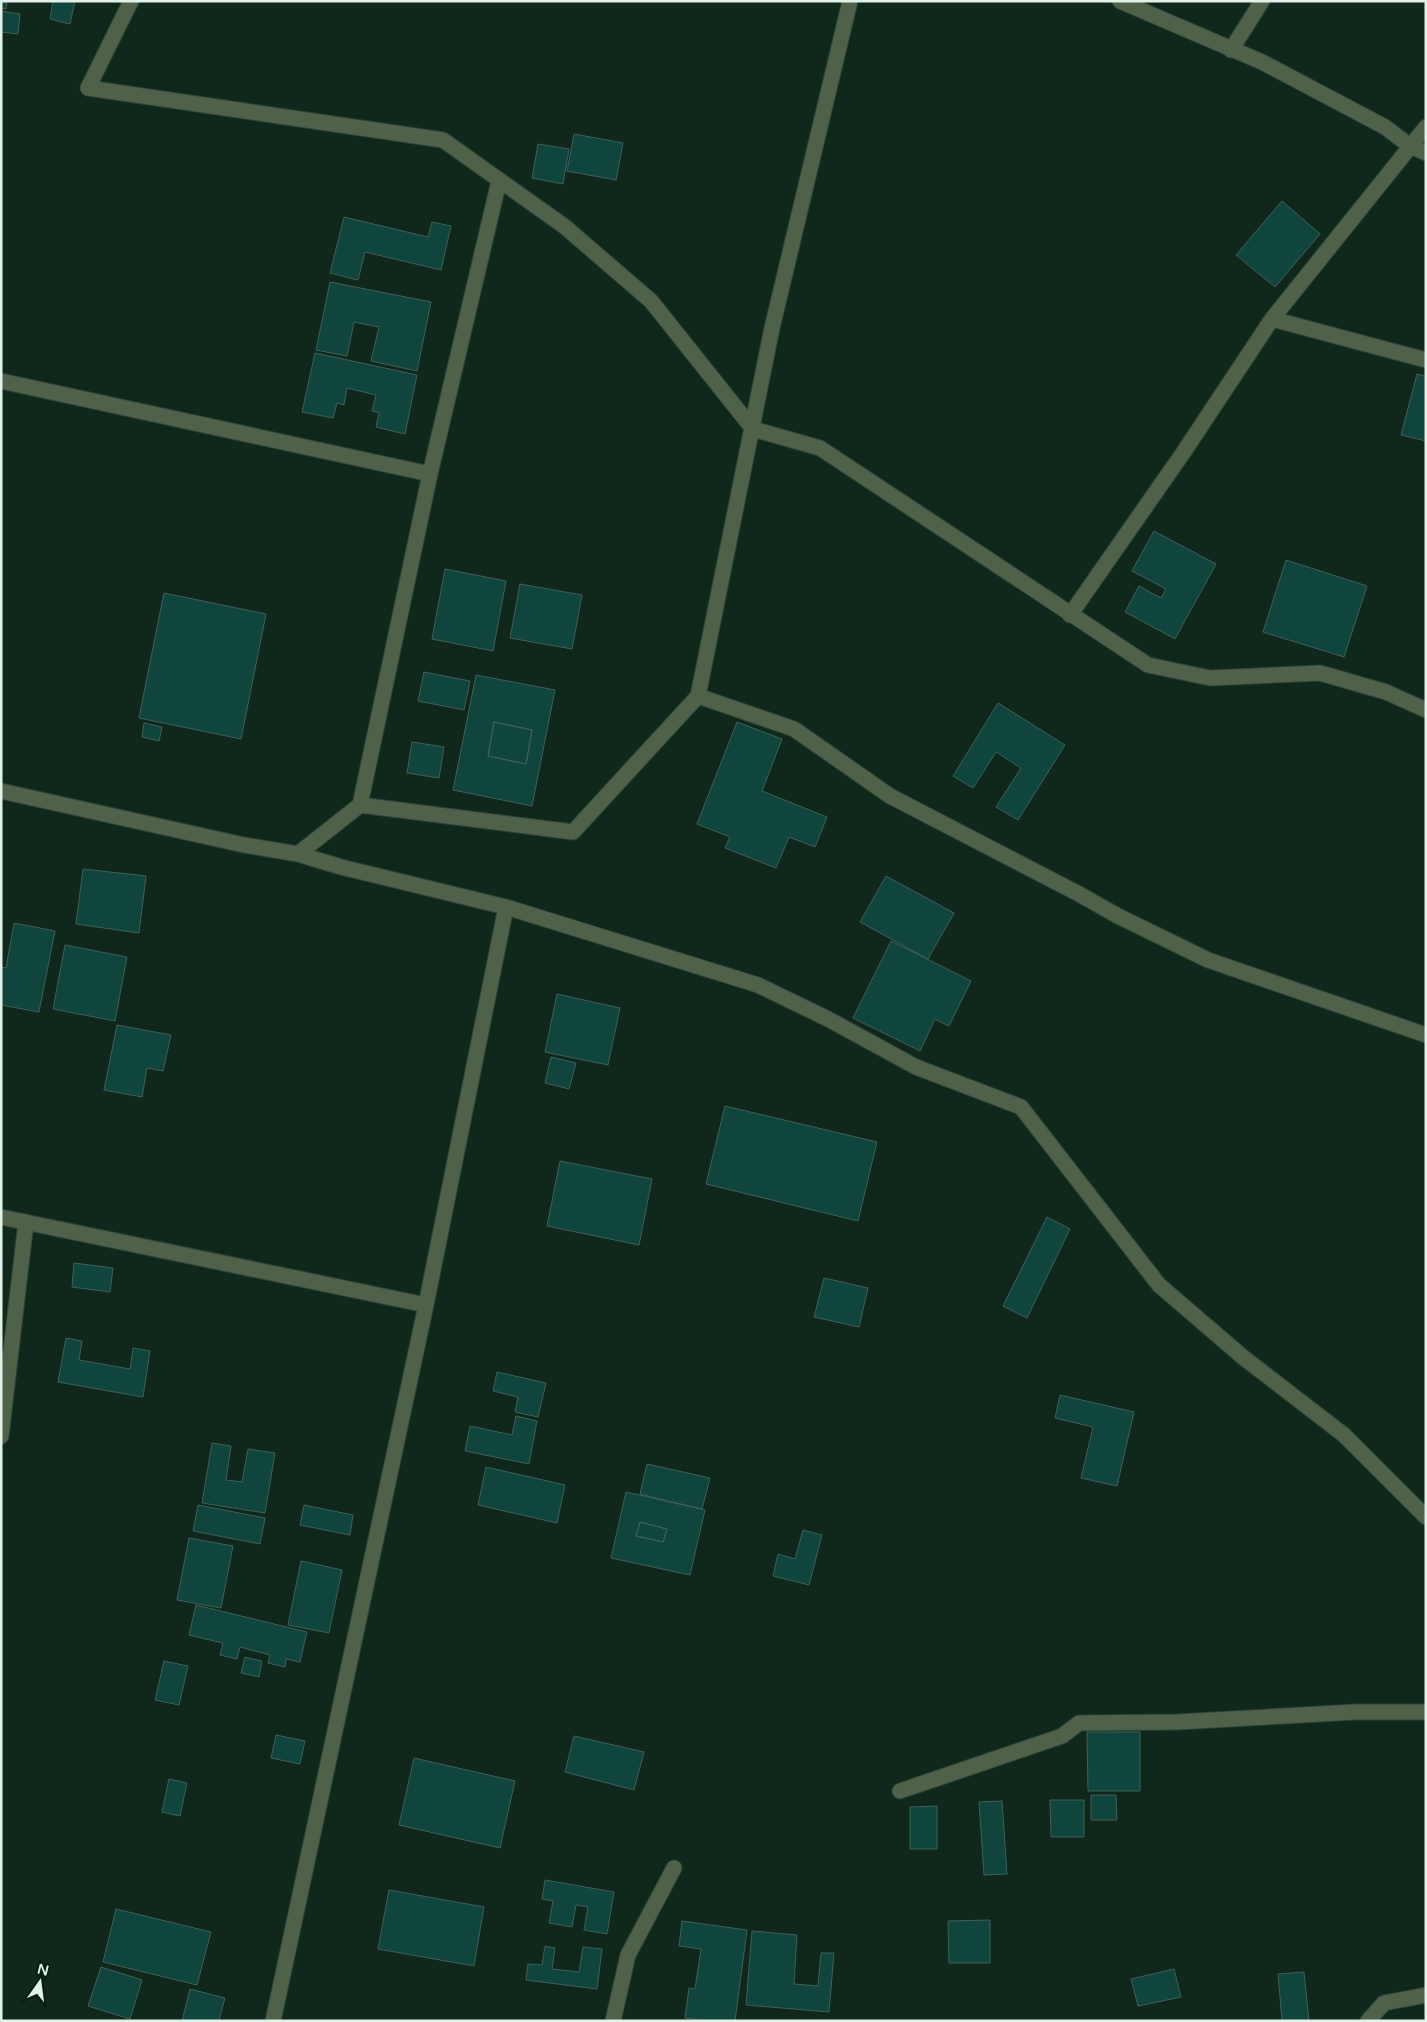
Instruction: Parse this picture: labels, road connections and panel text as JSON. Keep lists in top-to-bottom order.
{
  "north": "top"
}
